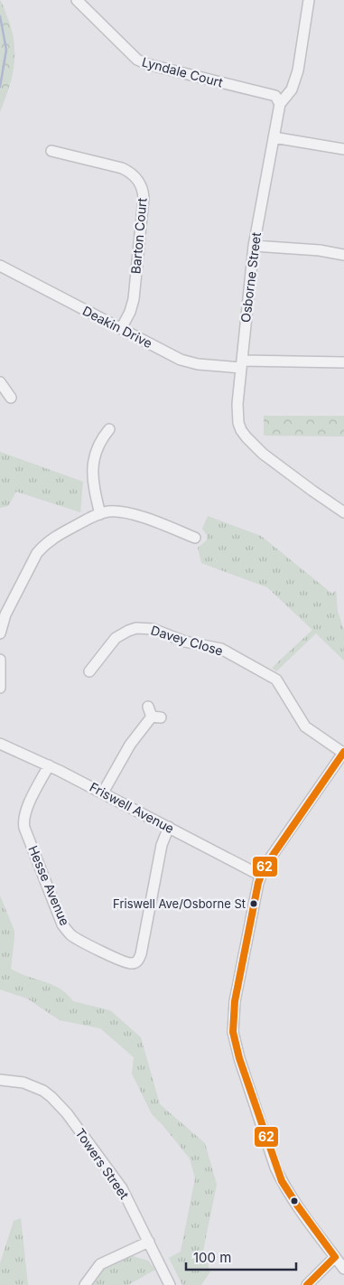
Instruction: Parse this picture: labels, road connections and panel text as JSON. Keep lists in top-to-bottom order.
{
  "streets": {
    "street": [
      "Lyndale Court",
      "Barton Court",
      "Osborne Street",
      "Deakin Drive",
      "Davey Close",
      "Friswell Avenue",
      "Hesse Avenue",
      "Towers Street"
    ]
  },
  "crossings": [
    ["Lyndale Court", "Osborne Street"],
    ["Barton Court", "Deakin Drive"],
    ["Osborne Street", "Deakin Drive"],
    ["Friswell Avenue", "Hesse Avenue"]
  ],
  "places": ["Friswell Ave/Osborne St"],
  "lines": ["transit line 62"],
  "scale_bar": "100 m"
}
